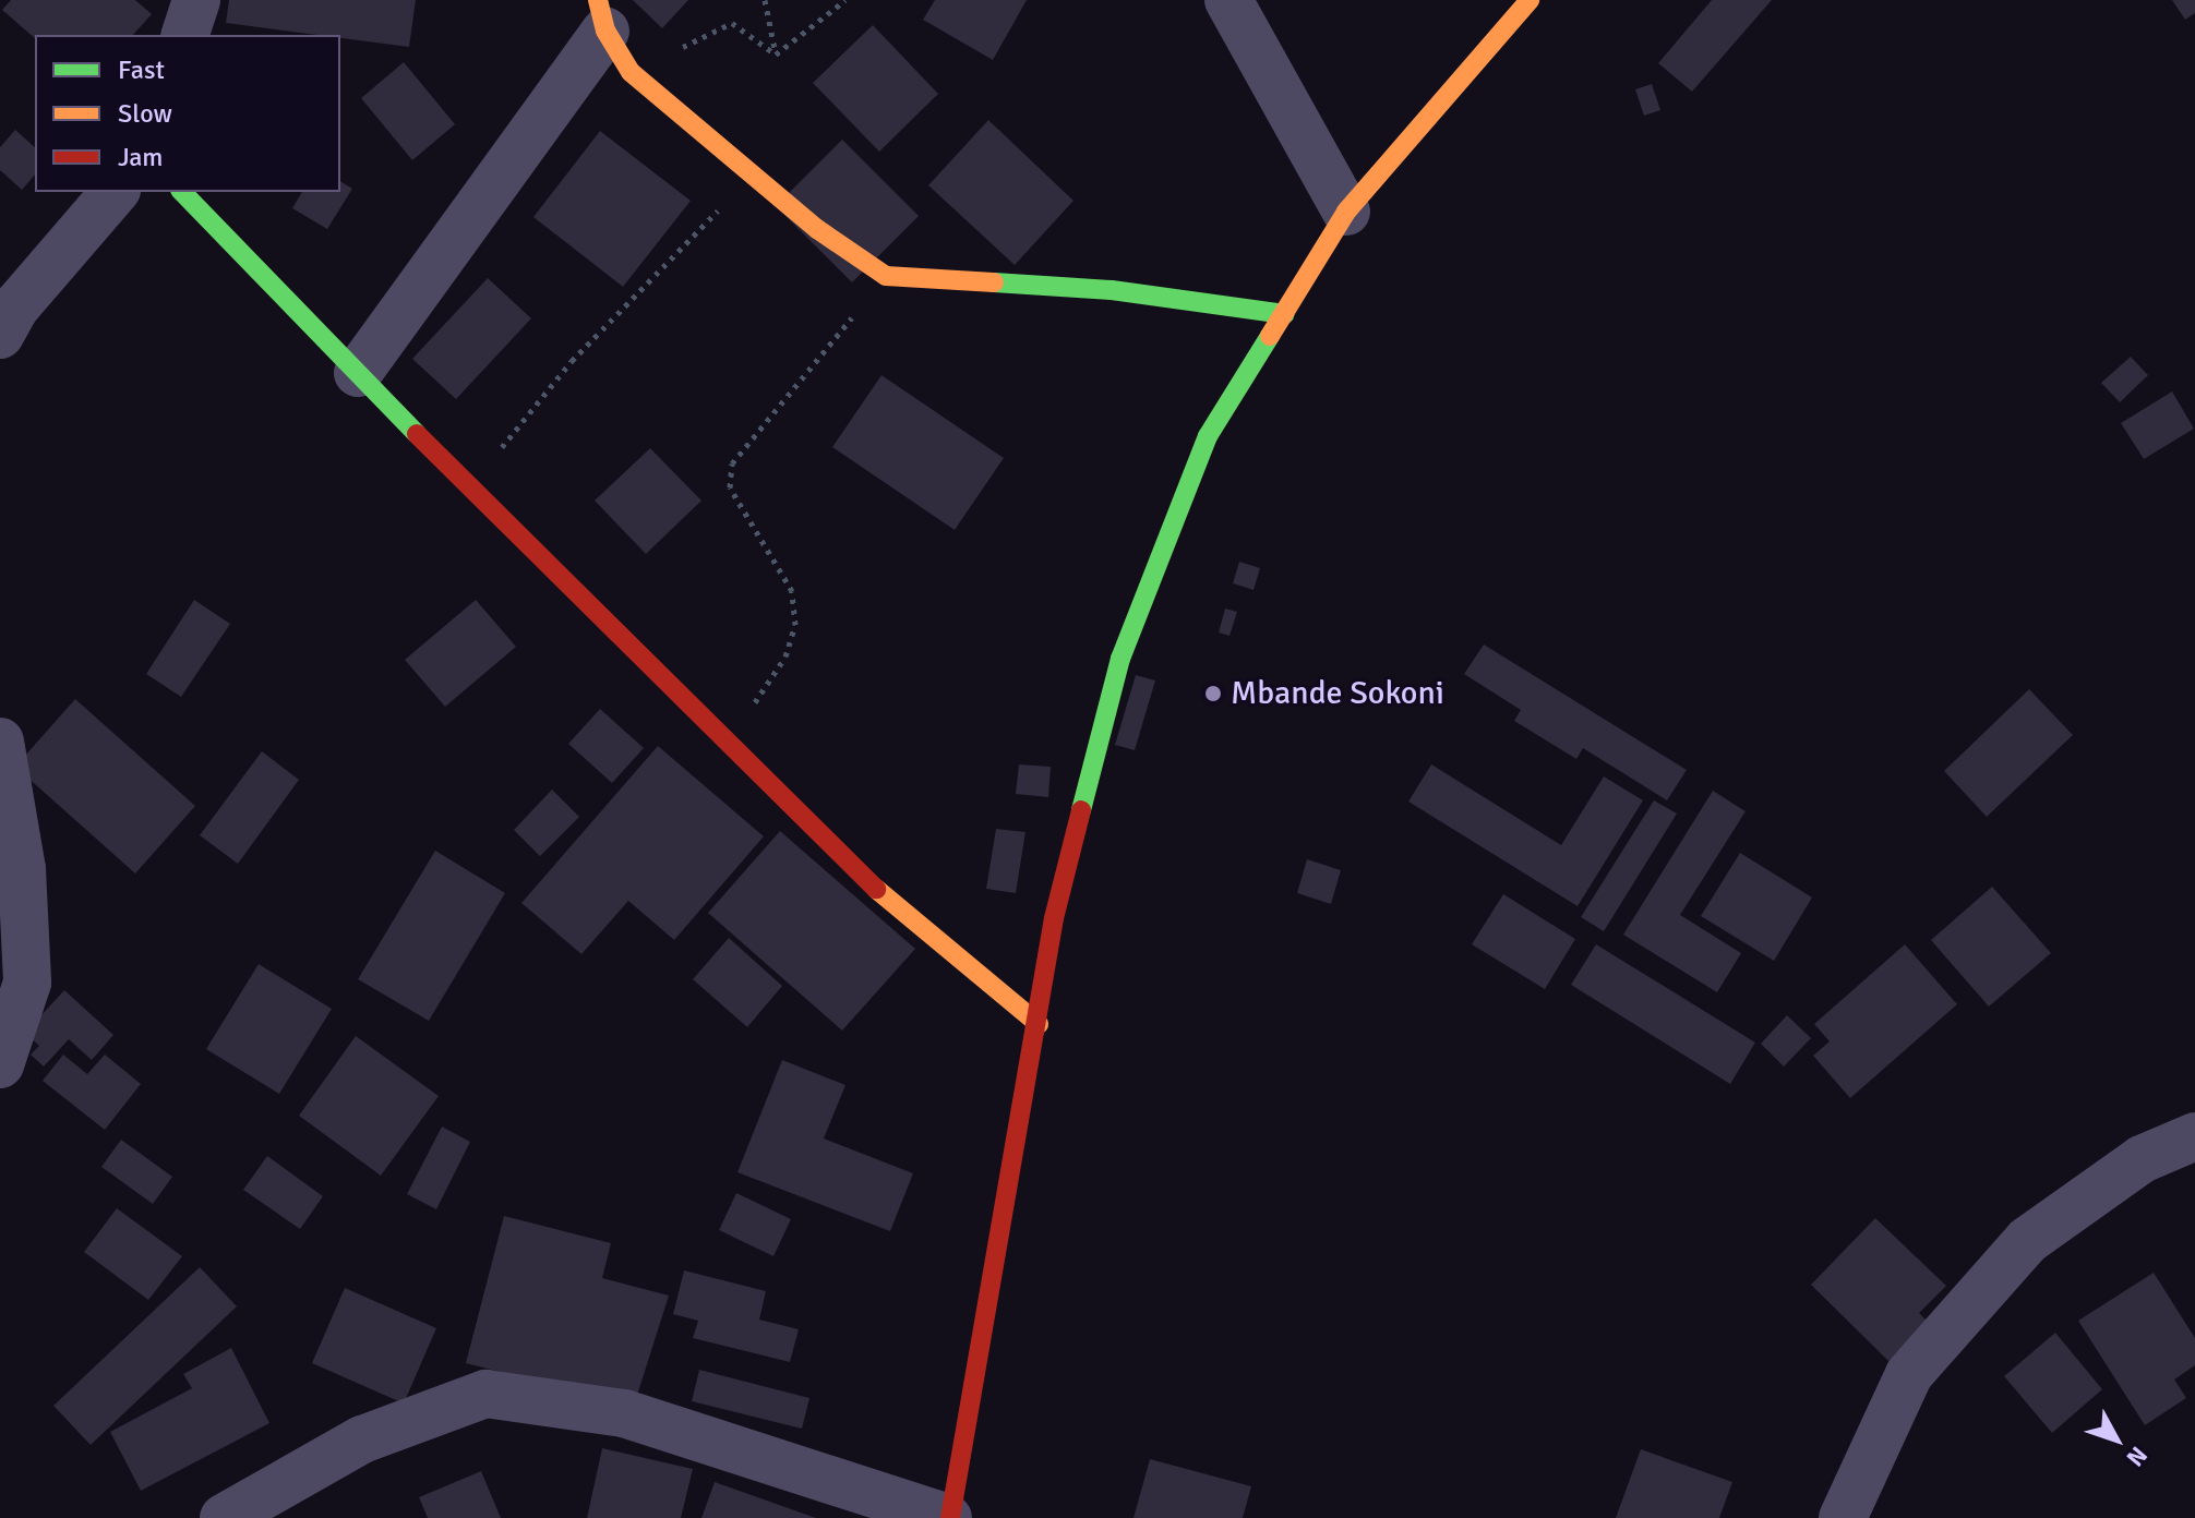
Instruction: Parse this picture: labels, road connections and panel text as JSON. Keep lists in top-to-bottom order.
{
  "places": ["Mbande Sokoni"],
  "legend": ["Fast", "Slow", "Jam"],
  "north": "bottom right"
}
